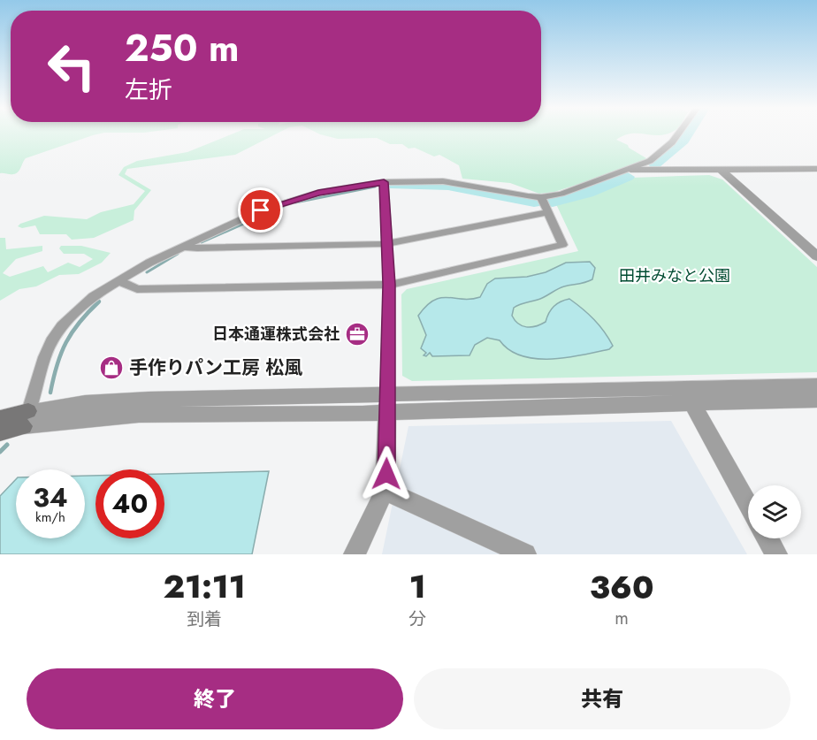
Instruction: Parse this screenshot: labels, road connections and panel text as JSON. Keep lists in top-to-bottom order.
{
  "parks": ["田井みなと公園"],
  "places": {
    "office": ["日本通運株式会社"],
    "shop": ["手作りパン工房 松風"]
  },
  "page": {
    "turn": ["250 m", "左折"],
    "speed": "34 km/h",
    "limit": "40",
    "eta": [
      "21:11",
      "到着",
      "1",
      "分",
      "360",
      "m"
    ],
    "buttons": ["終了", "共有"]
  }
}
